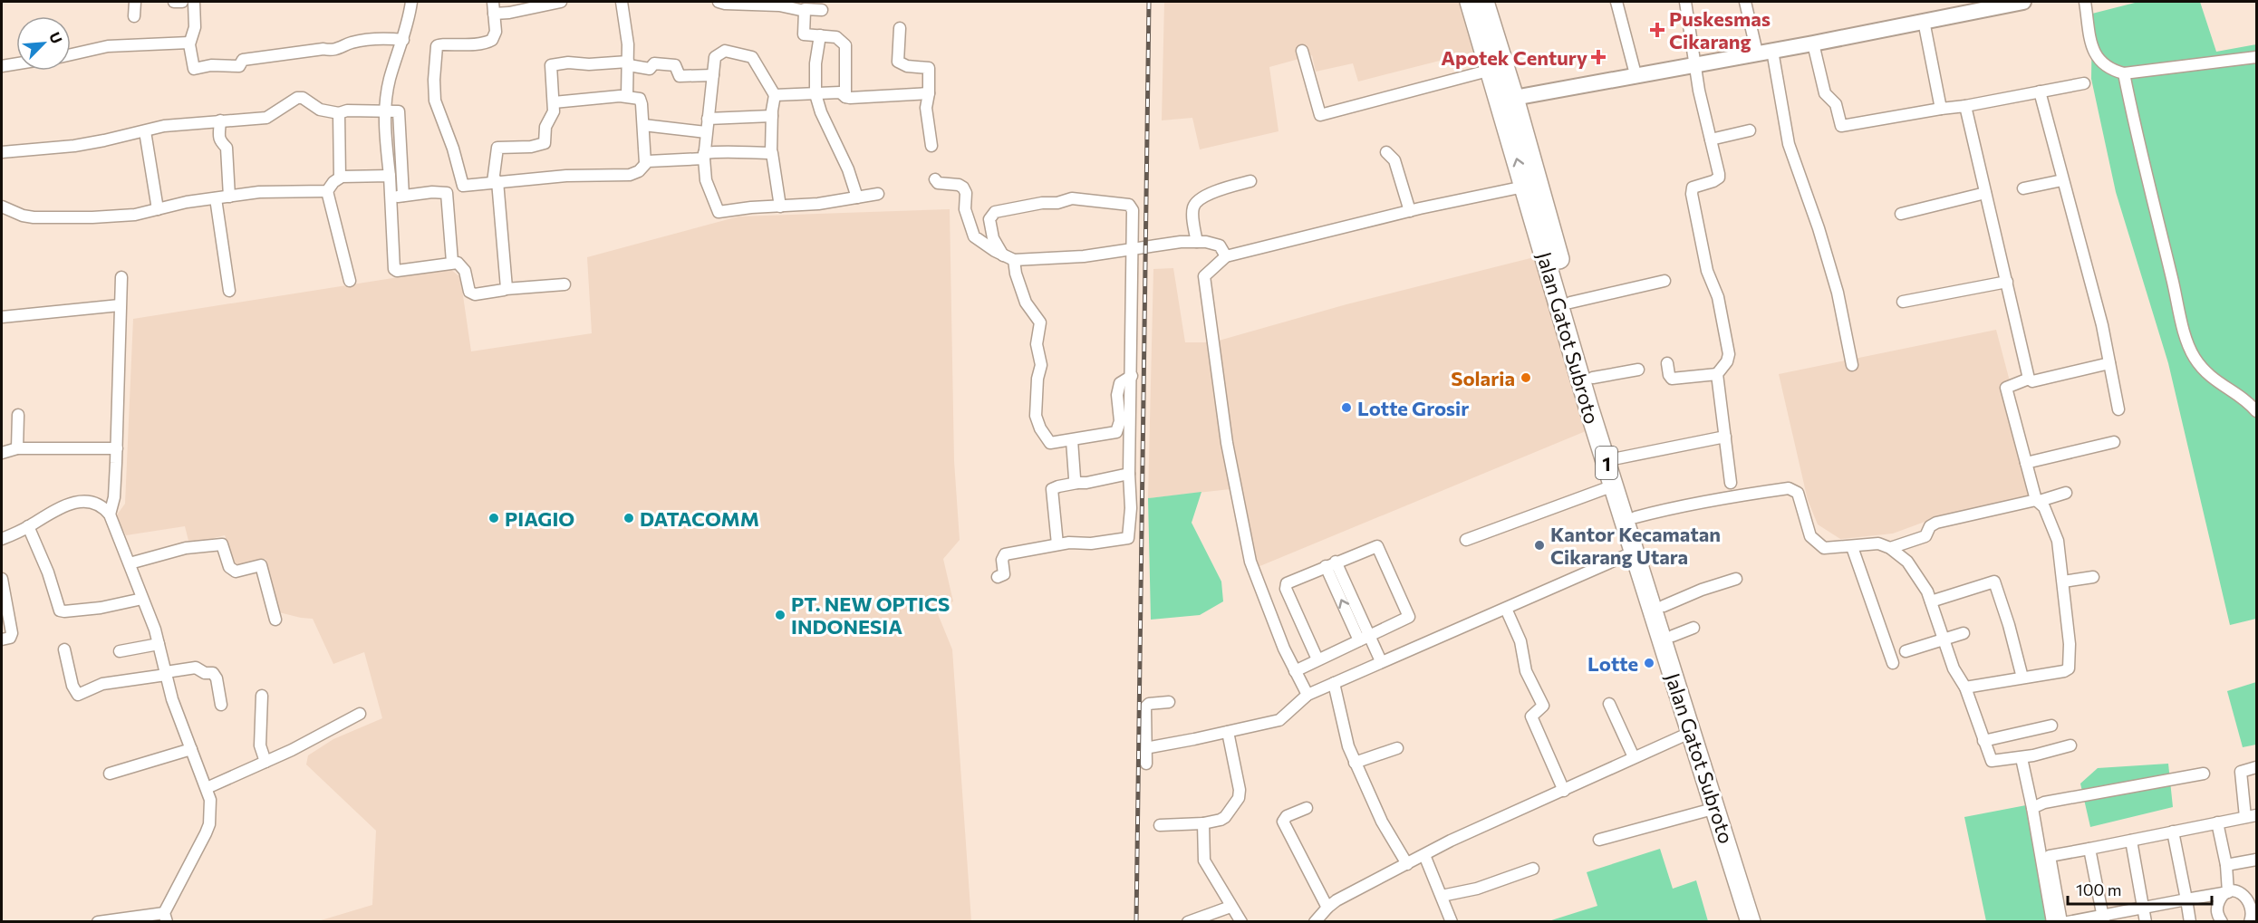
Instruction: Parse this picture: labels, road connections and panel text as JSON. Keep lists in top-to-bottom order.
{
  "streets": {
    "highway": ["Jalan Gatot Subroto", "1"]
  },
  "places": {
    "health": ["Puskesmas Cikarang", "Apotek Century"],
    "other": [
      "Solaria",
      "Lotte Grosir",
      "PIAGIO",
      "DATACOMM",
      "Kantor Kecamatan Cikarang Utara",
      "PT. NEW OPTICS INDONESIA",
      "Lotte"
    ]
  },
  "scale_bar": "100 m",
  "north": "top right"
}
